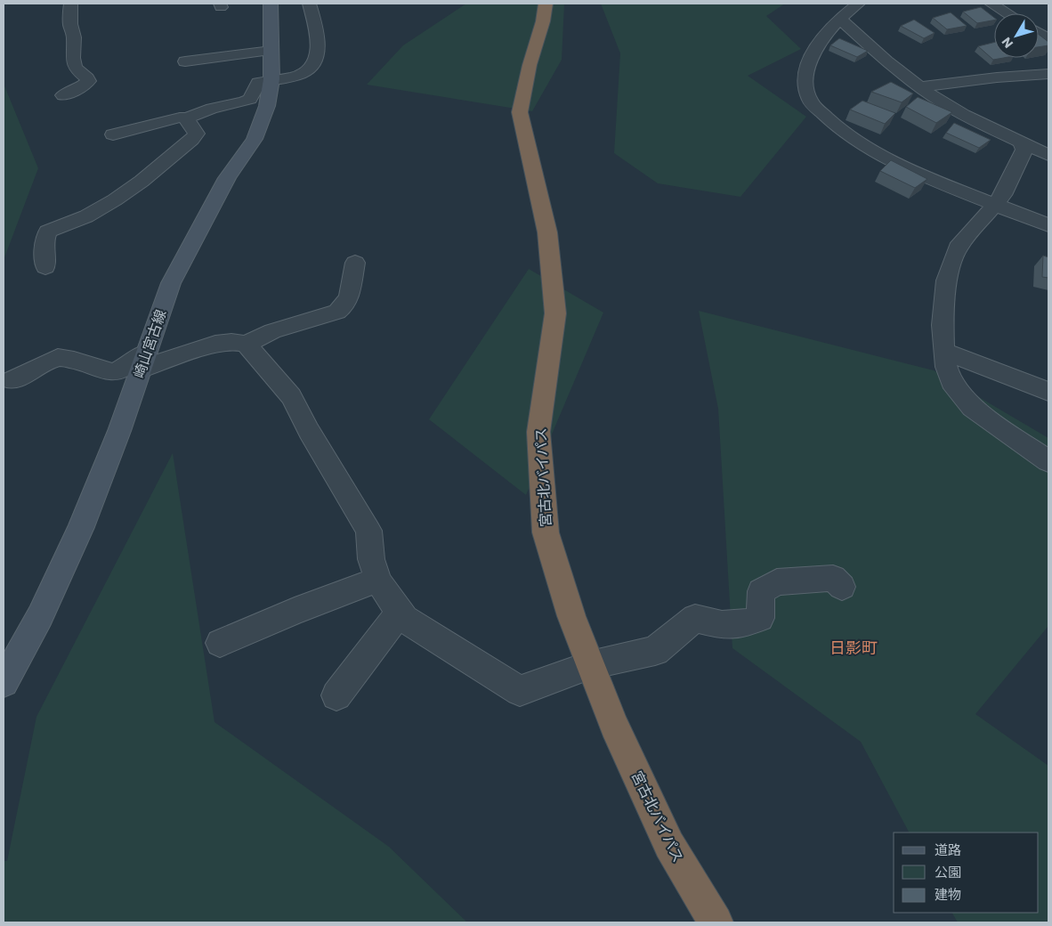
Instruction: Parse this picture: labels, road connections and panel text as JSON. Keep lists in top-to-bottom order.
{
  "streets": {
    "highway": ["宮古北バイパス"],
    "main road": ["崎山宮古線"]
  },
  "districts": ["日影町"],
  "legend": ["道路", "公園", "建物"],
  "north": "bottom left"
}
